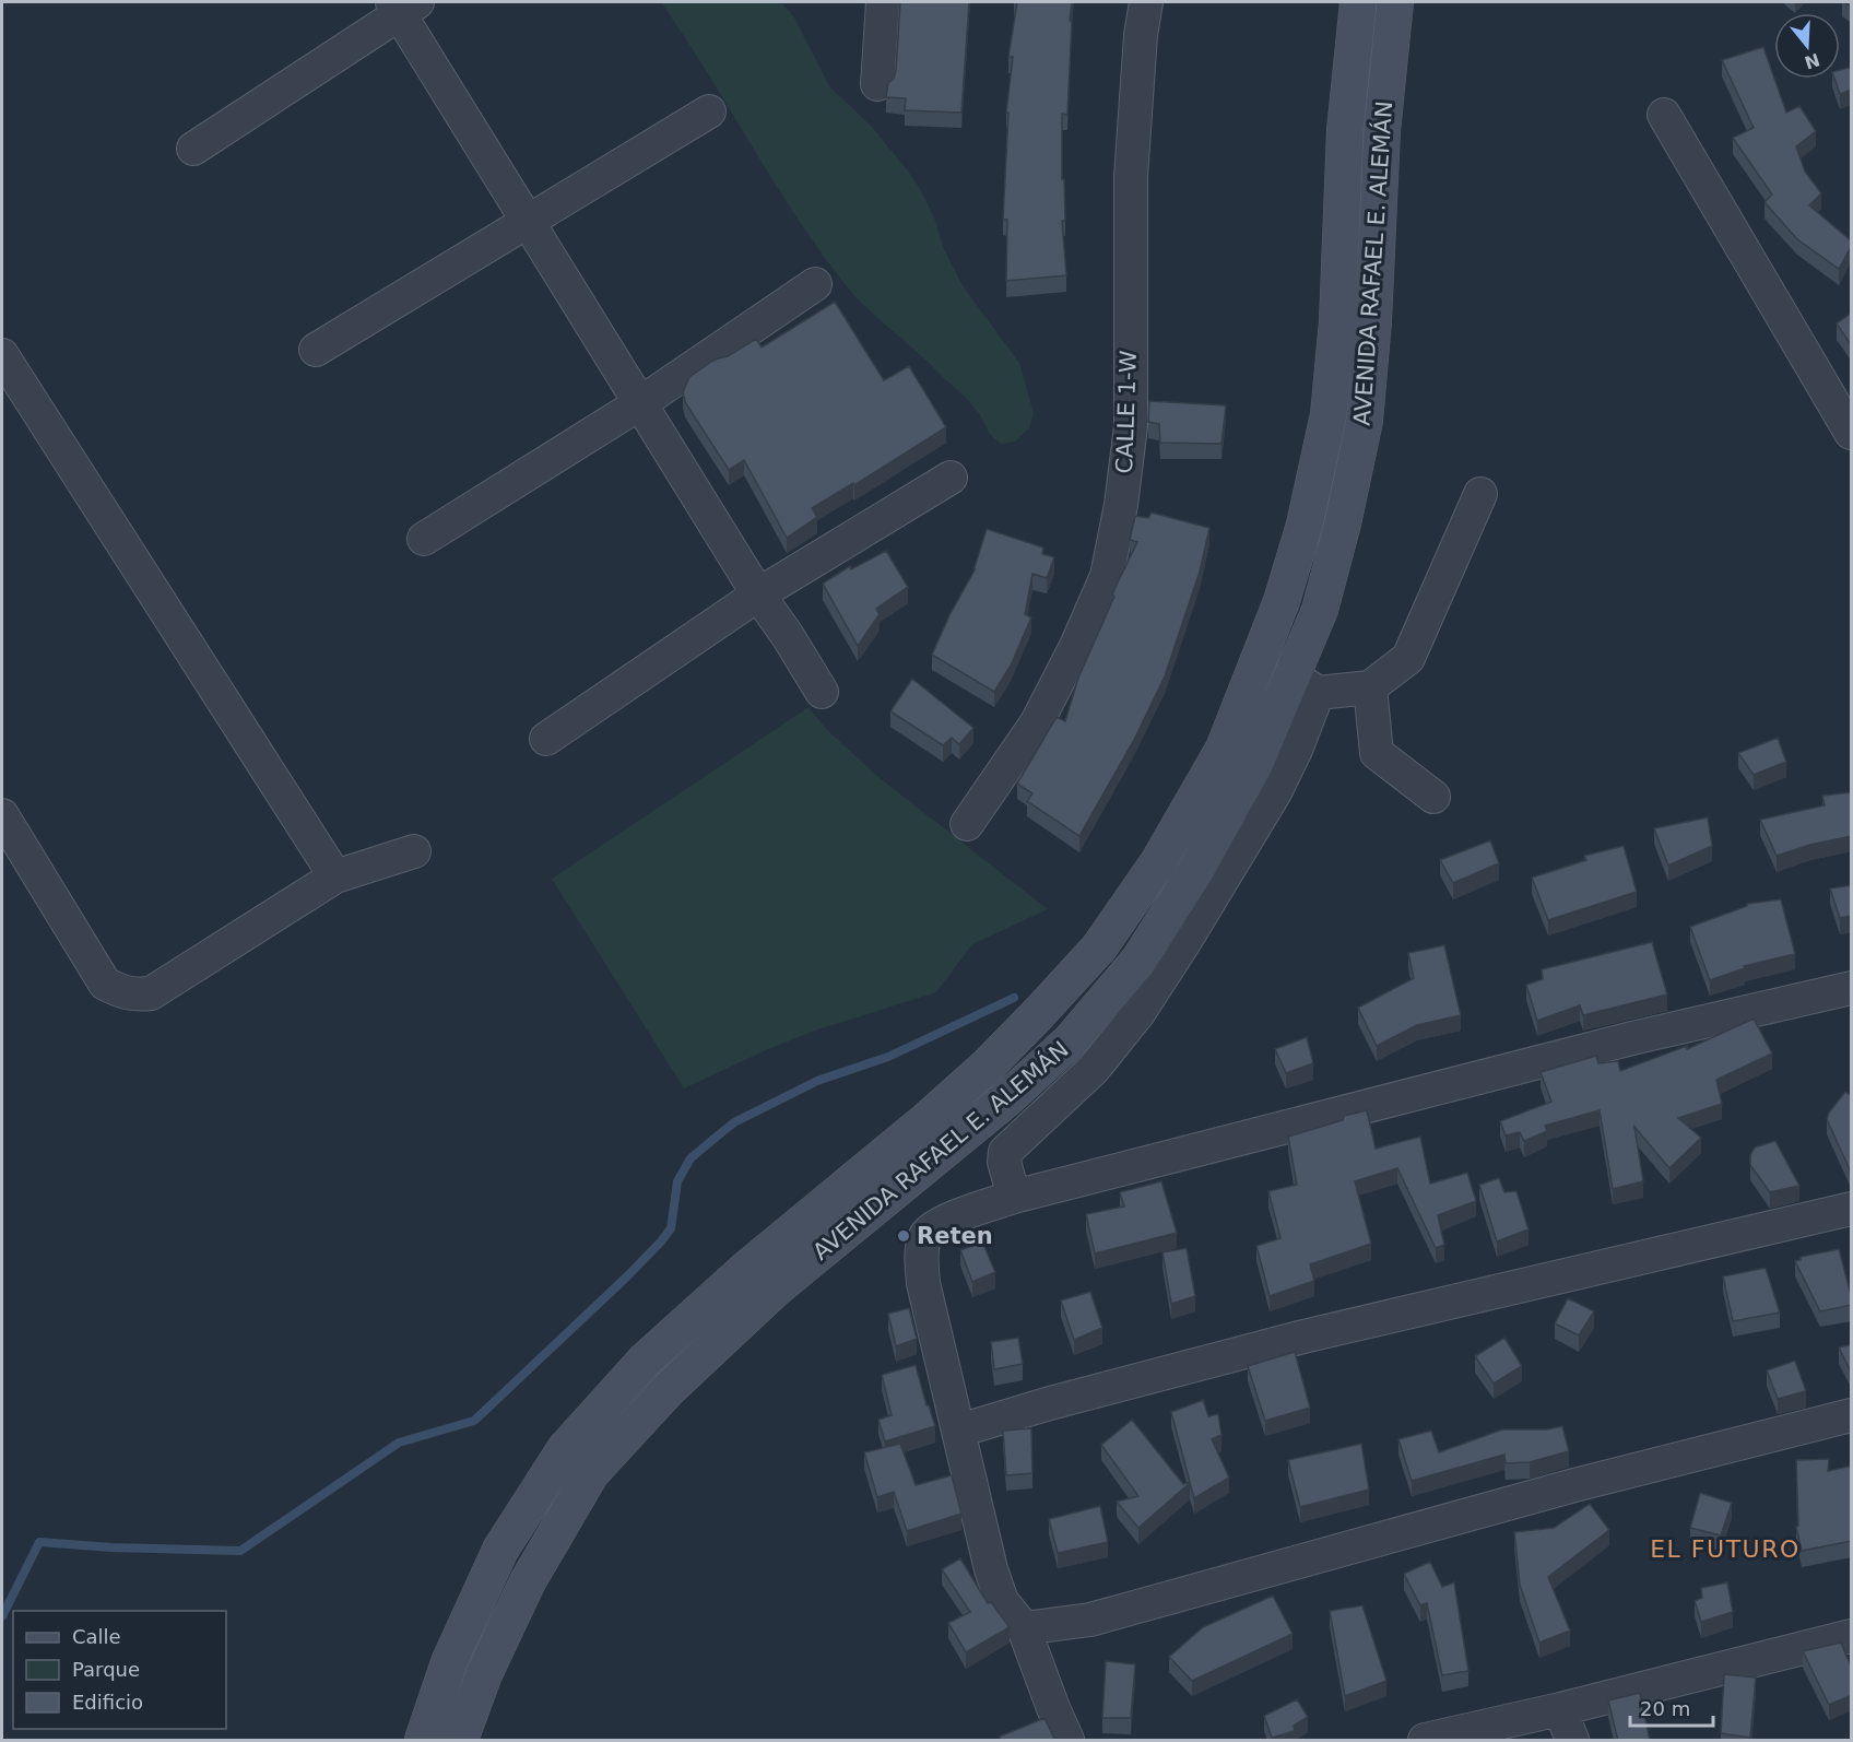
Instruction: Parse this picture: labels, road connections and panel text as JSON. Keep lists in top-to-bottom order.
{
  "streets": {
    "main road": ["AVENIDA RAFAEL E. ALEMÁN"],
    "street": ["CALLE 1-W"]
  },
  "districts": ["EL FUTURO"],
  "places": ["Reten"],
  "legend": ["Calle", "Parque", "Edificio"],
  "scale_bar": "20 m",
  "north": "bottom"
}
